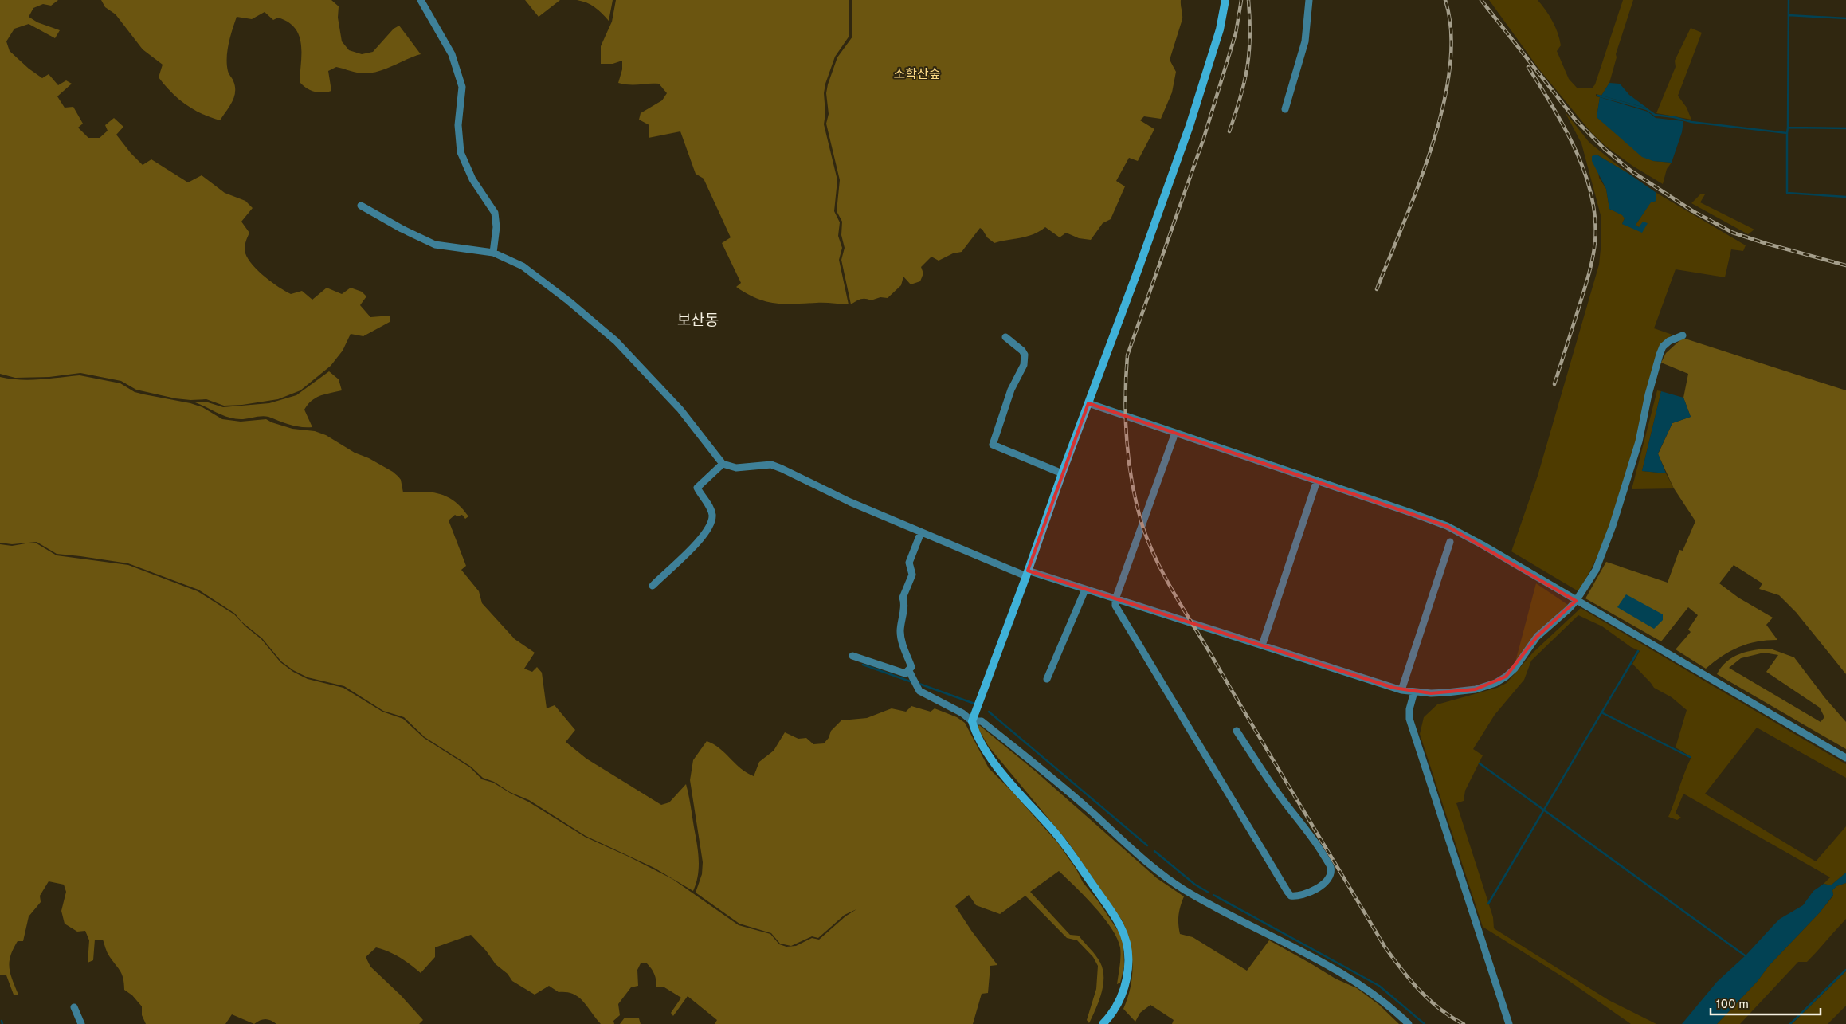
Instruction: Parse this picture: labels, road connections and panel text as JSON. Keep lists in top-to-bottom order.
{
  "districts": ["보산동"],
  "parks": ["소학산숲"],
  "scale_bar": "100 m"
}
